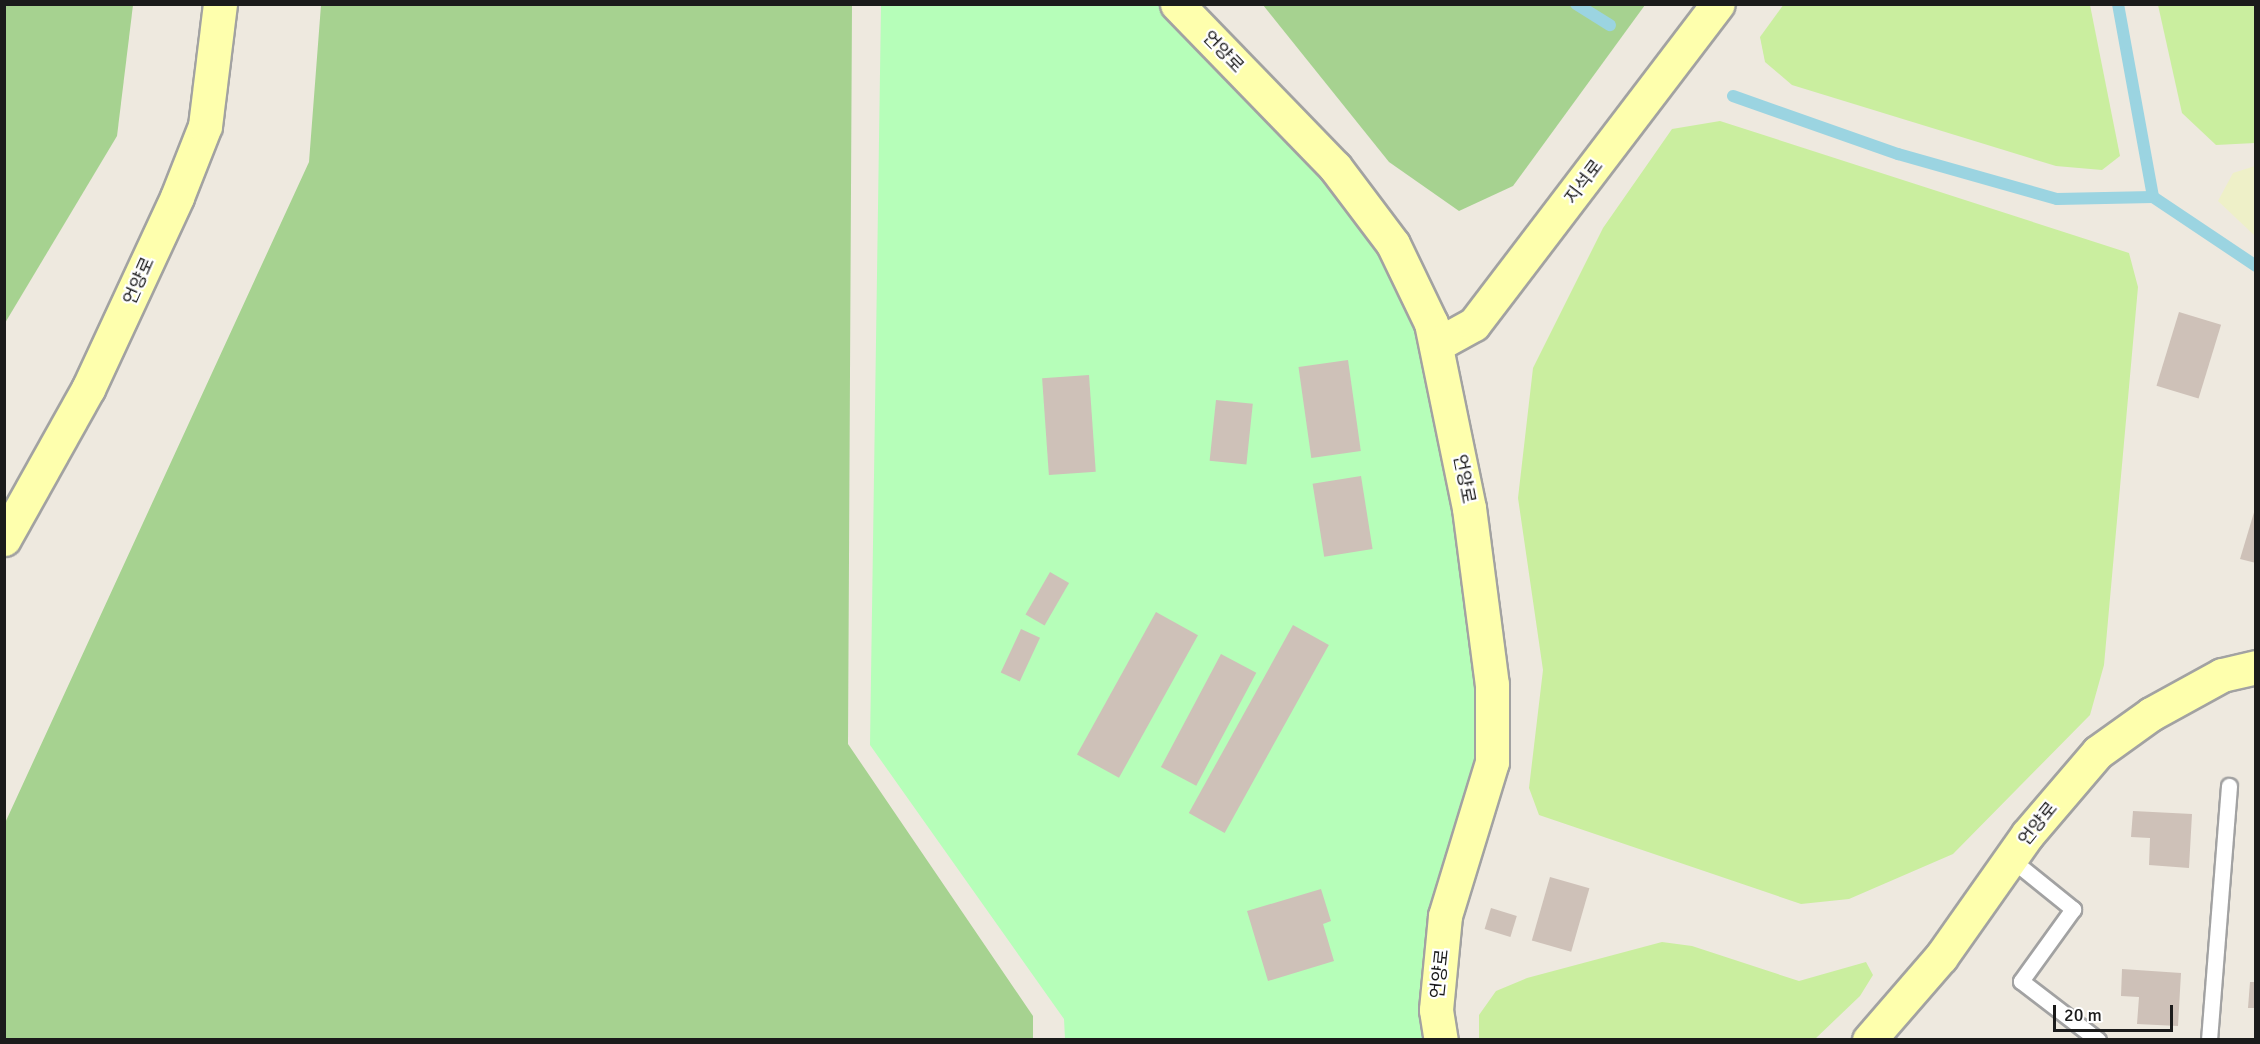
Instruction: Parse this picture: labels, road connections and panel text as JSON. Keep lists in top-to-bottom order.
{
  "streets": {
    "street": ["언양로", "지석로"]
  },
  "crossings": [
    ["언양로", "지석로"]
  ],
  "scale_bar": "20 m"
}
